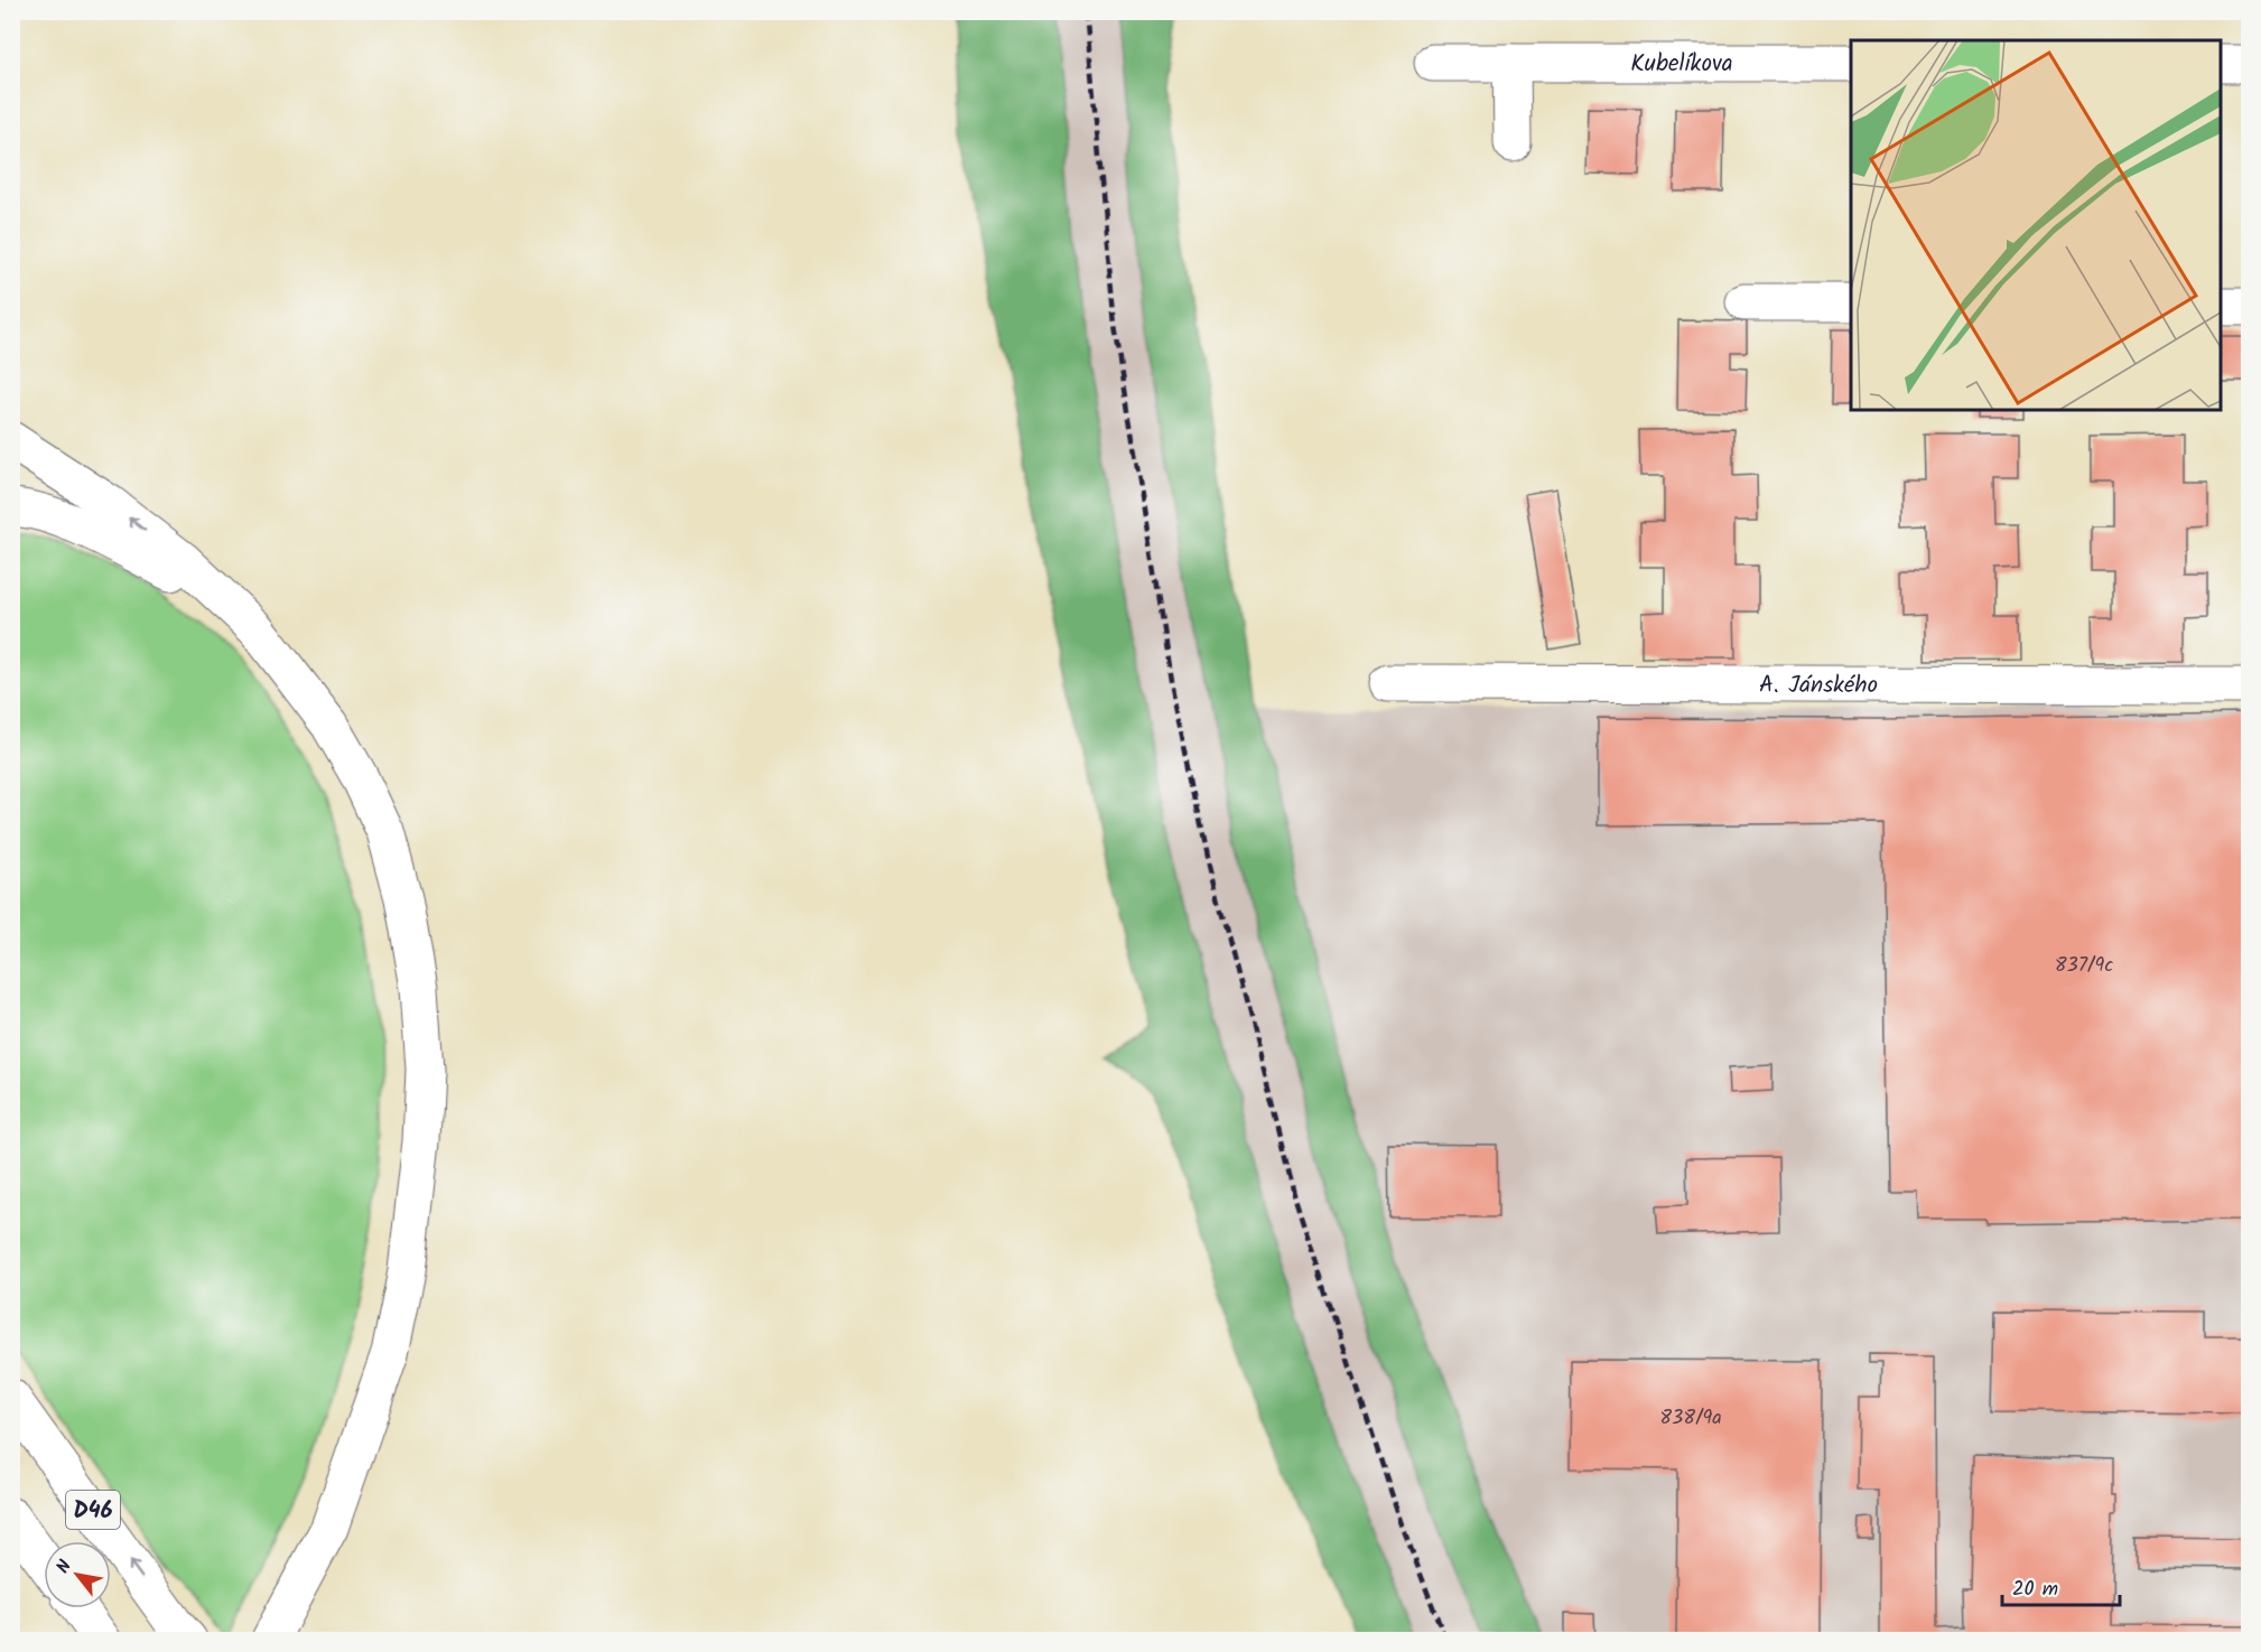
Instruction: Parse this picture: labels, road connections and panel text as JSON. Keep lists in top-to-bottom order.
{
  "streets": {
    "main road": ["Kubelíkova", "A. Jánského", "D46"]
  },
  "house_numbers": ["837/9c", "838/9a"],
  "scale_bar": "20 m",
  "north": "top left"
}
